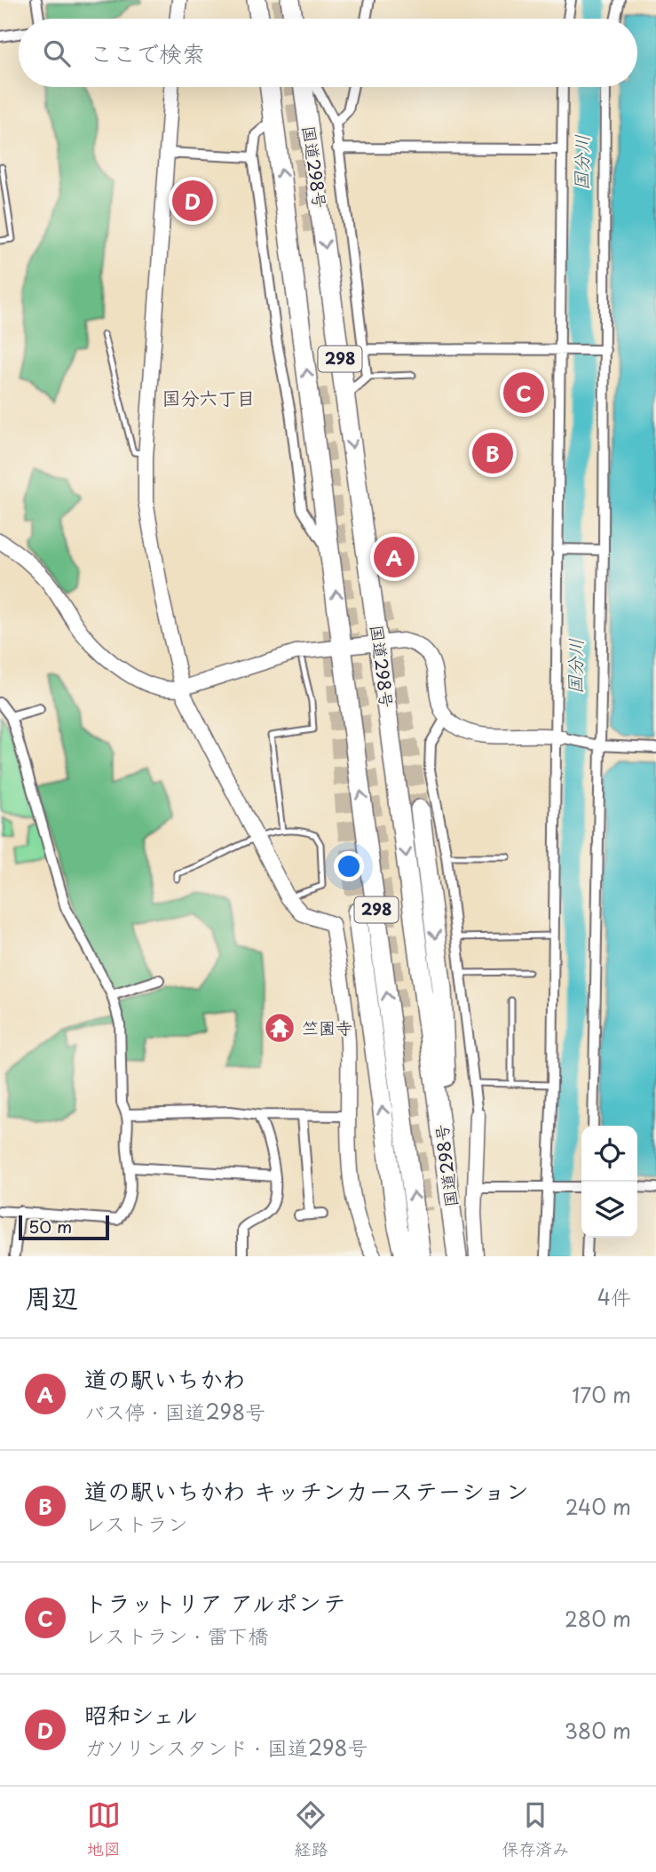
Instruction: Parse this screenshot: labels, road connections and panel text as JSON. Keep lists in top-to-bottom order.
{
  "streets": {
    "highway": ["国道298号", "298"]
  },
  "districts": ["国分六丁目"],
  "water": ["国分川"],
  "places": {
    "temple": ["竺園寺"]
  },
  "scale_bar": "50 m",
  "page": {
    "search": "ここで検索",
    "pins": [
      "D",
      "C",
      "B",
      "A"
    ],
    "scale": "50 m",
    "heading": ["周辺", "4件"],
    "list": [
      {
        "mark": "A",
        "name": "道の駅いちかわ",
        "note": "バス停 · 国道298号",
        "value": "170 m"
      },
      {
        "mark": "B",
        "name": "道の駅いちかわ キッチンカーステーション",
        "note": "レストラン",
        "value": "240 m"
      },
      {
        "mark": "C",
        "name": "トラットリア アルポンテ",
        "note": "レストラン · 雷下橋",
        "value": "280 m"
      },
      {
        "mark": "D",
        "name": "昭和シェル",
        "note": "ガソリンスタンド · 国道298号",
        "value": "380 m"
      }
    ],
    "nav": ["地図", "経路", "保存済み"]
  }
}
